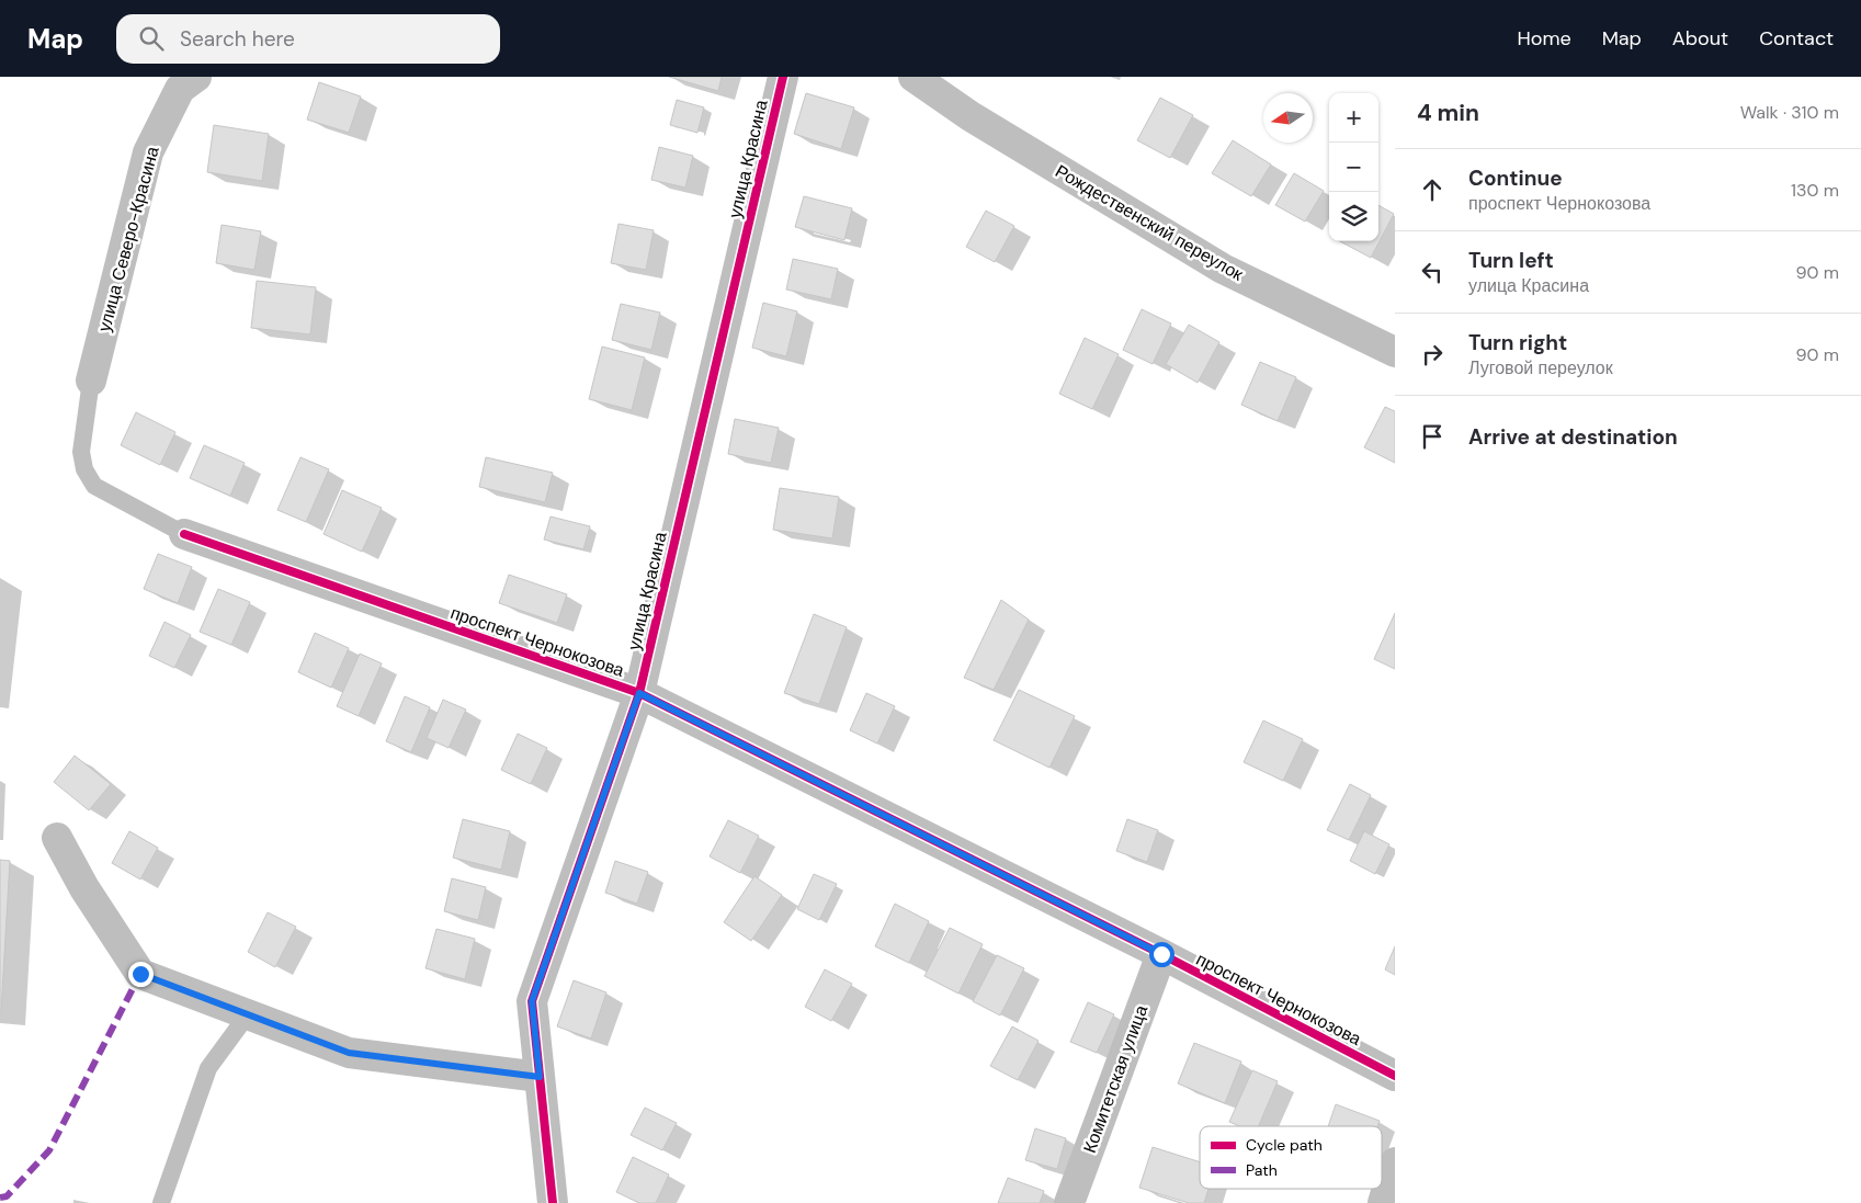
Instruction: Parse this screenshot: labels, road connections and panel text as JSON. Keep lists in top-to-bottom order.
{
  "streets": {
    "street": [
      "улица Красина",
      "Рождественский переулок",
      "улица Северо-Красина",
      "проспект Чернокозова",
      "Комитетская улица"
    ]
  },
  "crossings": [
    ["улица Красина", "проспект Чернокозова"],
    ["проспект Чернокозова", "Комитетская улица"]
  ],
  "legend": ["Cycle path", "Path"],
  "north": "left",
  "page": {
    "header": "Map",
    "search": "Search here",
    "nav": [
      "Home",
      "Map",
      "About",
      "Contact"
    ],
    "heading": ["4 min", "Walk · 310 m"],
    "map_buttons": ["+", "−"],
    "list": [
      ["Continue", "проспект Чернокозова", "130 m"],
      ["Turn left", "улица Красина", "90 m"],
      ["Turn right", "Луговой переулок", "90 m"],
      "Arrive at destination"
    ]
  }
}
